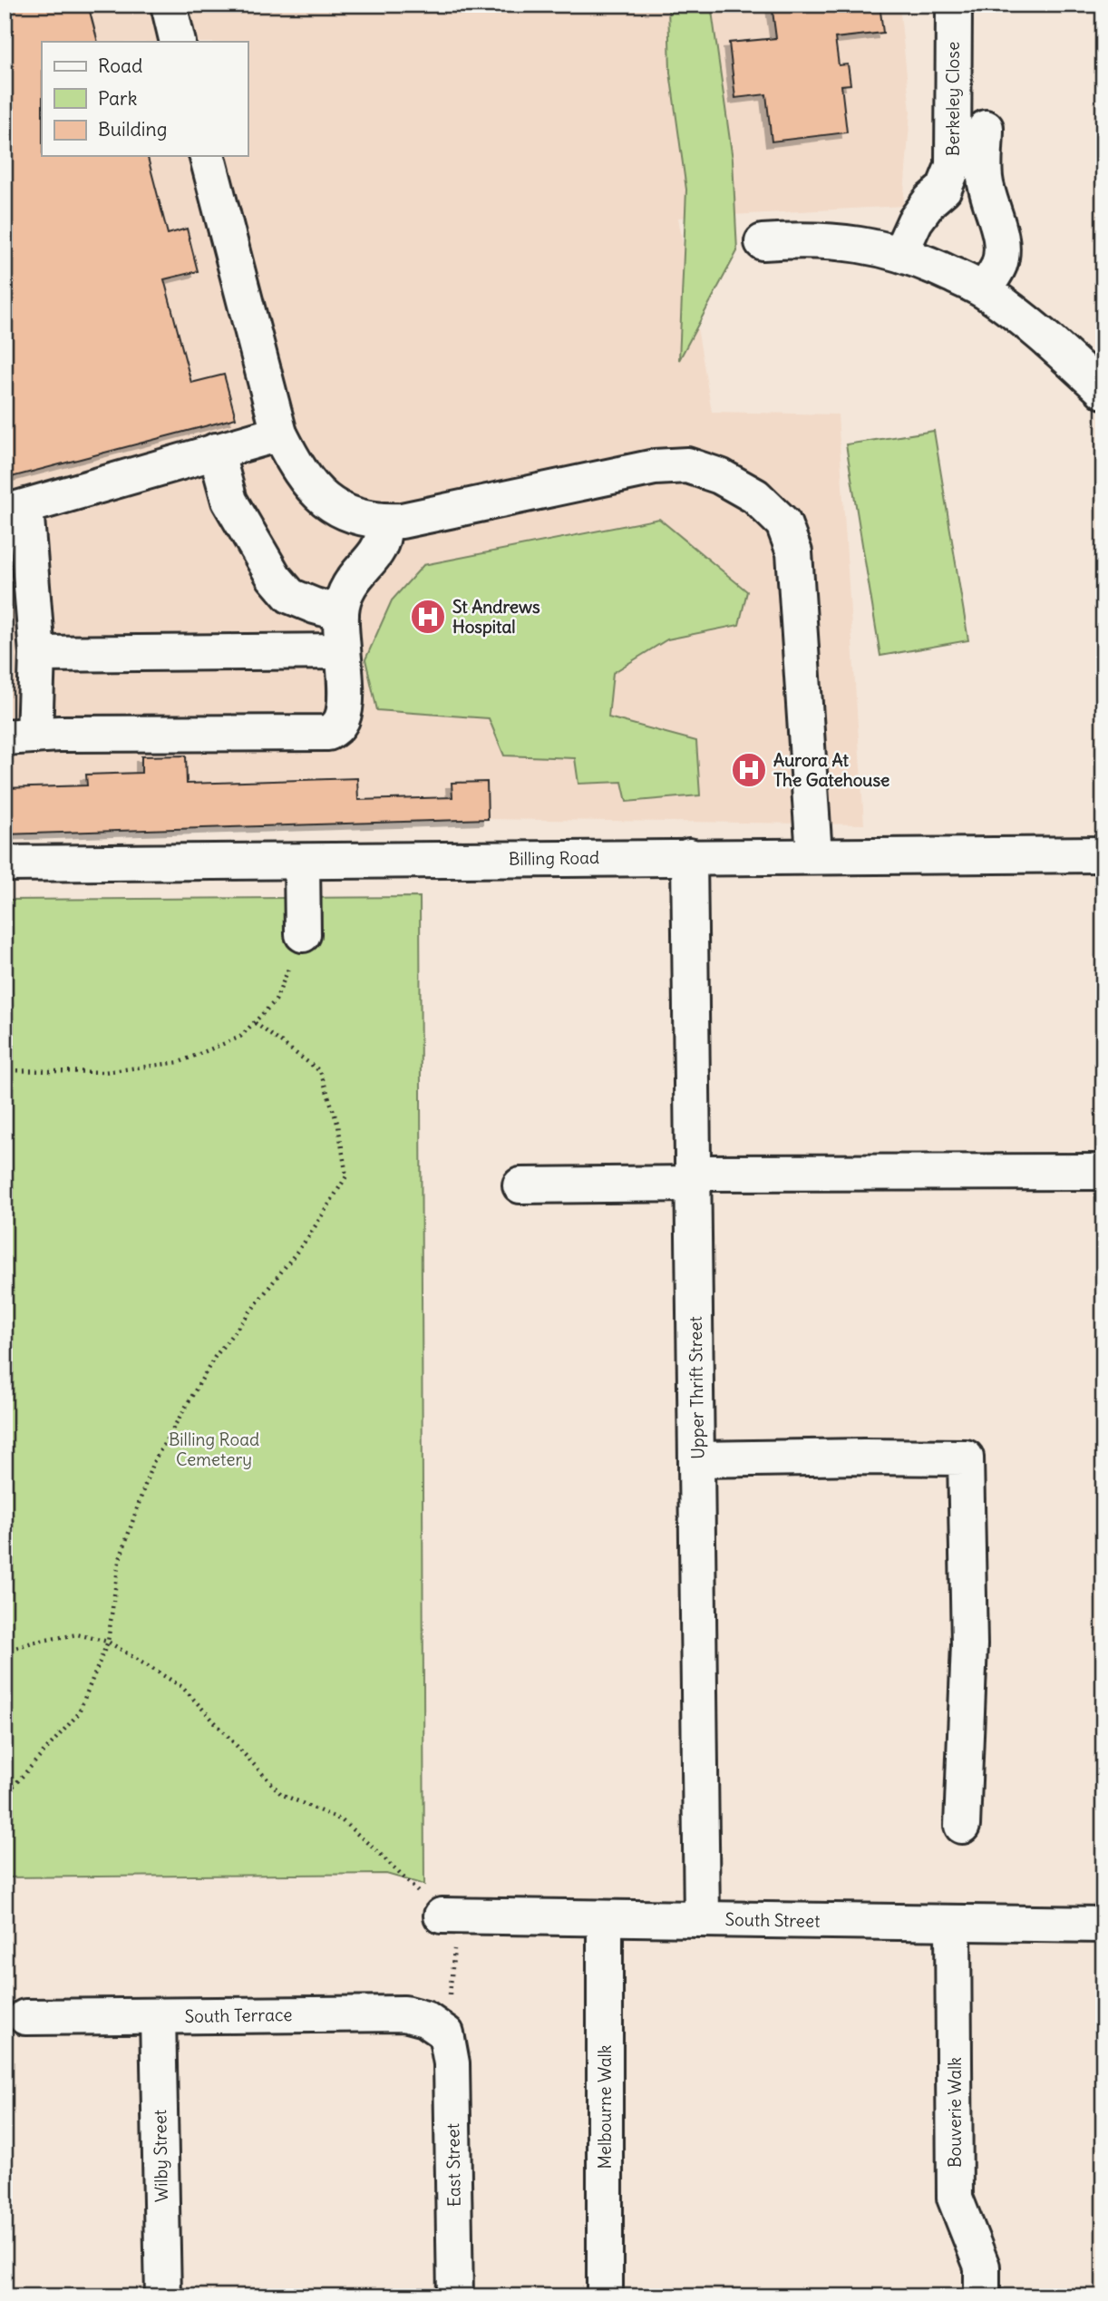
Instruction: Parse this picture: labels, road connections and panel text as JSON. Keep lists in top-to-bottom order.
{
  "streets": {
    "street": [
      "Berkeley Close",
      "Billing Road",
      "Upper Thrift Street",
      "South Street",
      "South Terrace",
      "Melbourne Walk",
      "Bouverie Walk",
      "Wilby Street",
      "East Street"
    ]
  },
  "crossings": [
    ["Billing Road", "Upper Thrift Street"],
    ["Upper Thrift Street", "South Street"],
    ["South Street", "Melbourne Walk"],
    ["South Street", "Bouverie Walk"],
    ["South Terrace", "Wilby Street"],
    ["South Terrace", "East Street"]
  ],
  "parks": ["Billing Road Cemetery"],
  "places": {
    "hospital": ["St Andrews Hospital", "Aurora At The Gatehouse"]
  },
  "legend": ["Road", "Park", "Building"]
}
